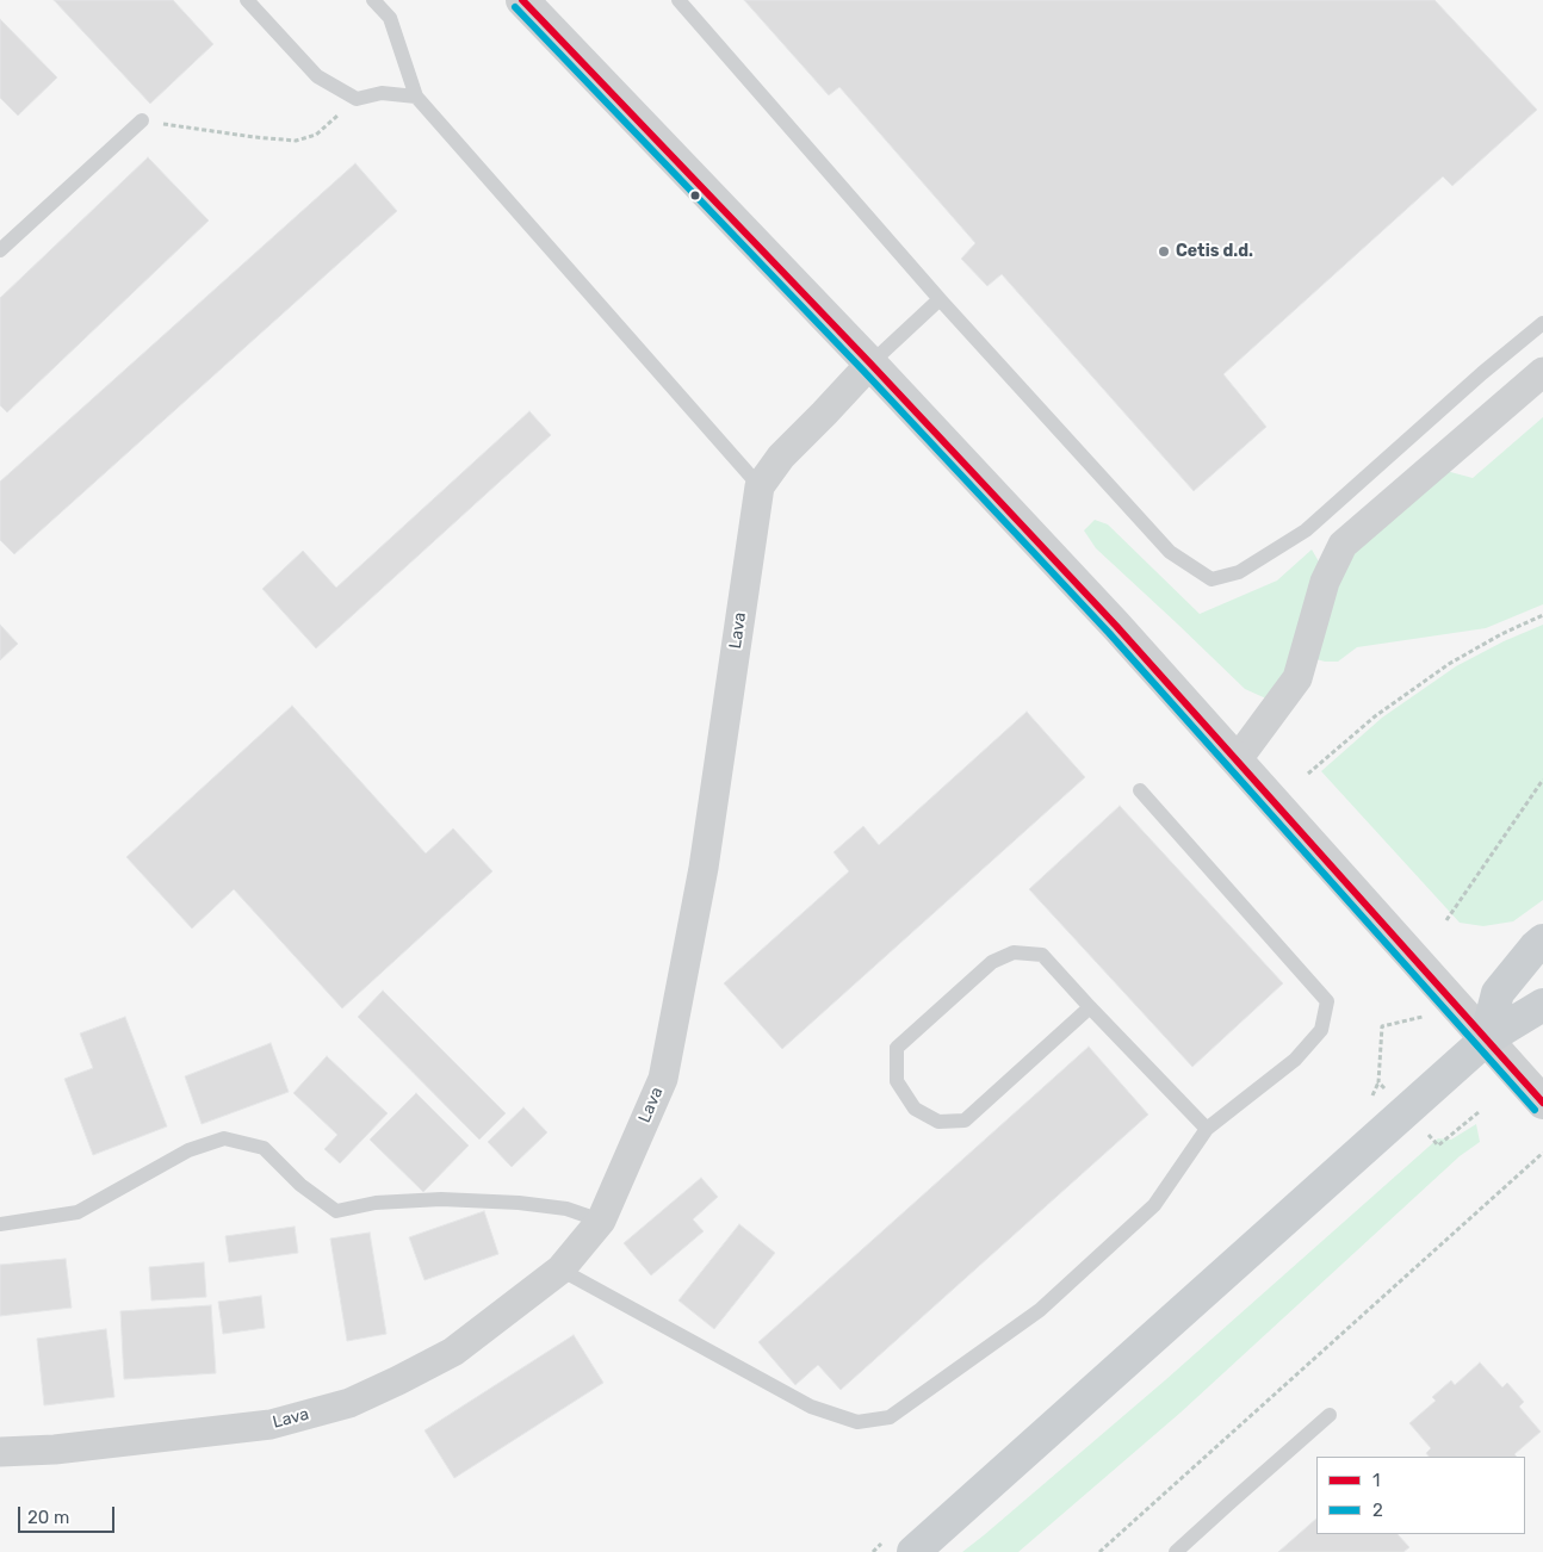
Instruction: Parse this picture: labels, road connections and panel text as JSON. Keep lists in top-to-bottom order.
{
  "streets": {
    "street": ["Lava"]
  },
  "places": ["Cetis d.d."],
  "lines": ["transit line 1", "transit line 2"],
  "legend": ["1", "2"],
  "scale_bar": "20 m"
}
